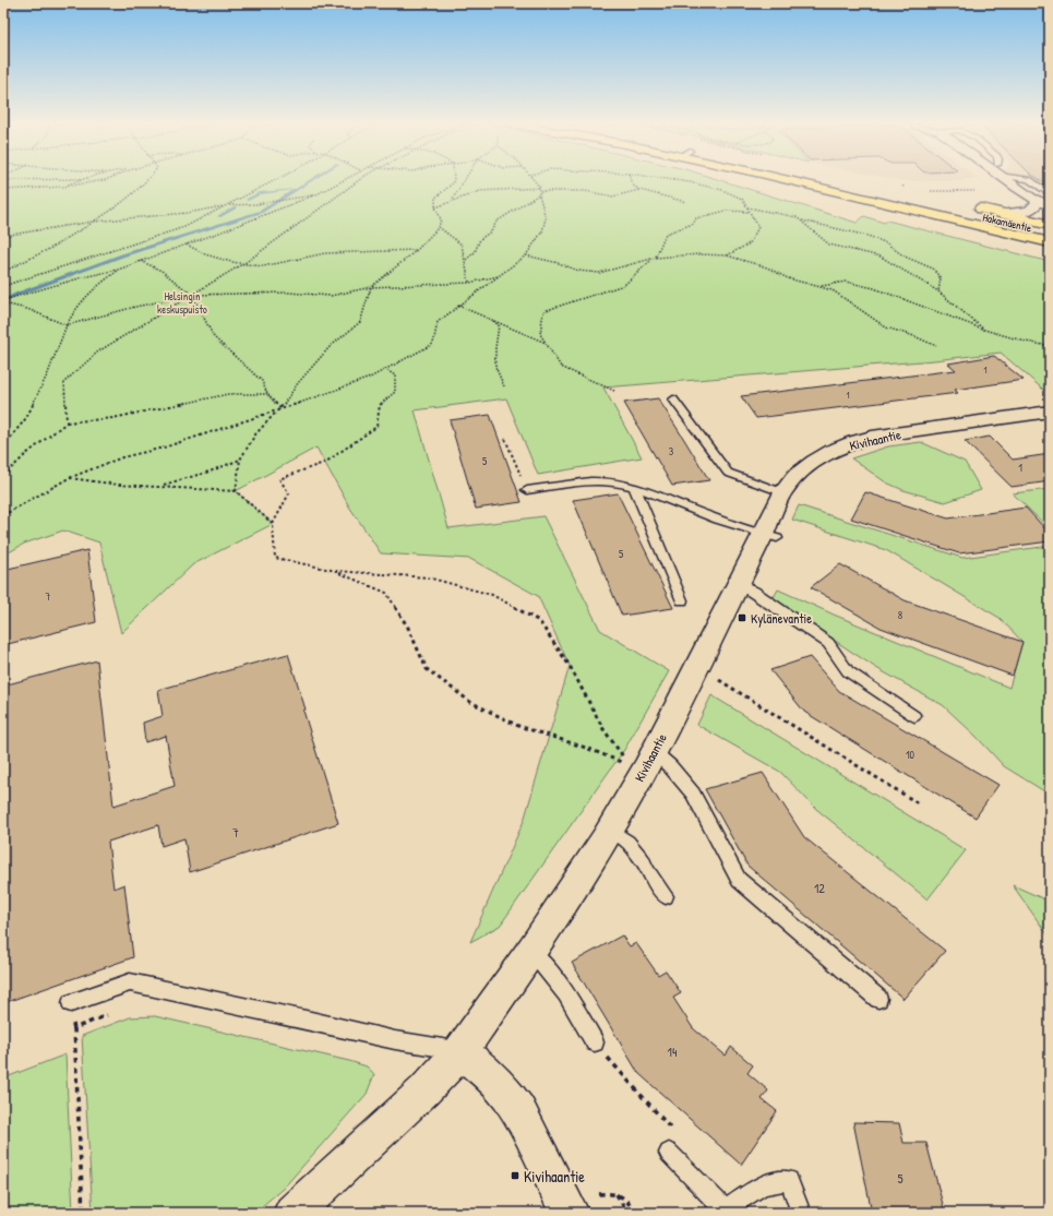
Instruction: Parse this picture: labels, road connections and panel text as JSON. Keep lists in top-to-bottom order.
{
  "streets": {
    "main road": ["Hakamäentie"],
    "street": ["Kivihaantie"]
  },
  "parks": ["Helsingin keskuspuisto"],
  "places": {
    "transit": ["Kylänevantie", "Kivihaantie"]
  },
  "house_numbers": [
    "1",
    "1",
    "3",
    "5",
    "1",
    "5",
    "7",
    "8",
    "10",
    "7",
    "12",
    "14",
    "5"
  ]
}
